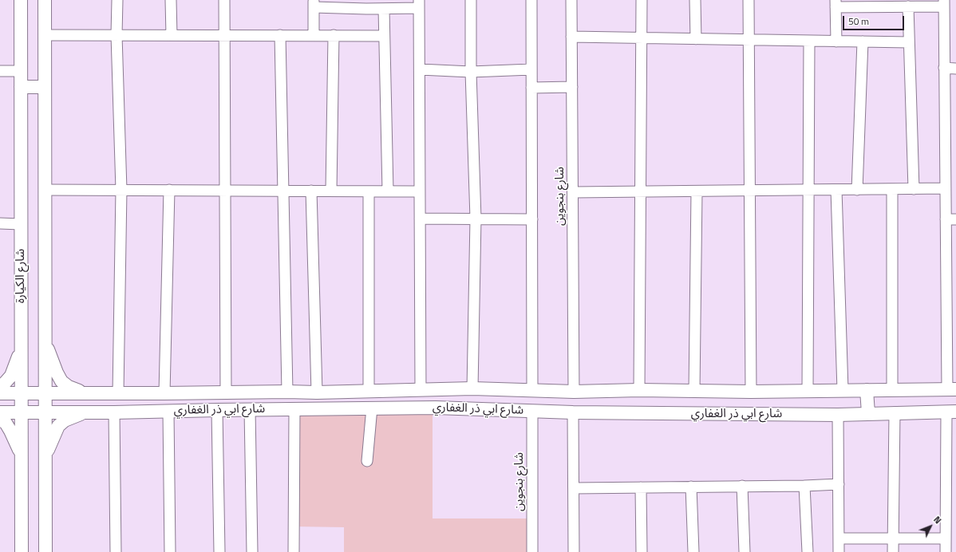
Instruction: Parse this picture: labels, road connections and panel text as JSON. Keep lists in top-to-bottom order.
{
  "streets": {
    "main road": ["شارع الكيارة", "شارع ابي ذر الغفاري"],
    "street": ["شارع بنجوين"]
  },
  "crossings": [
    ["شارع بنجوين", "شارع ابي ذر الغفاري"],
    ["شارع الكيارة", "شارع ابي ذر الغفاري"]
  ],
  "scale_bar": "50 m",
  "north": "top right"
}
